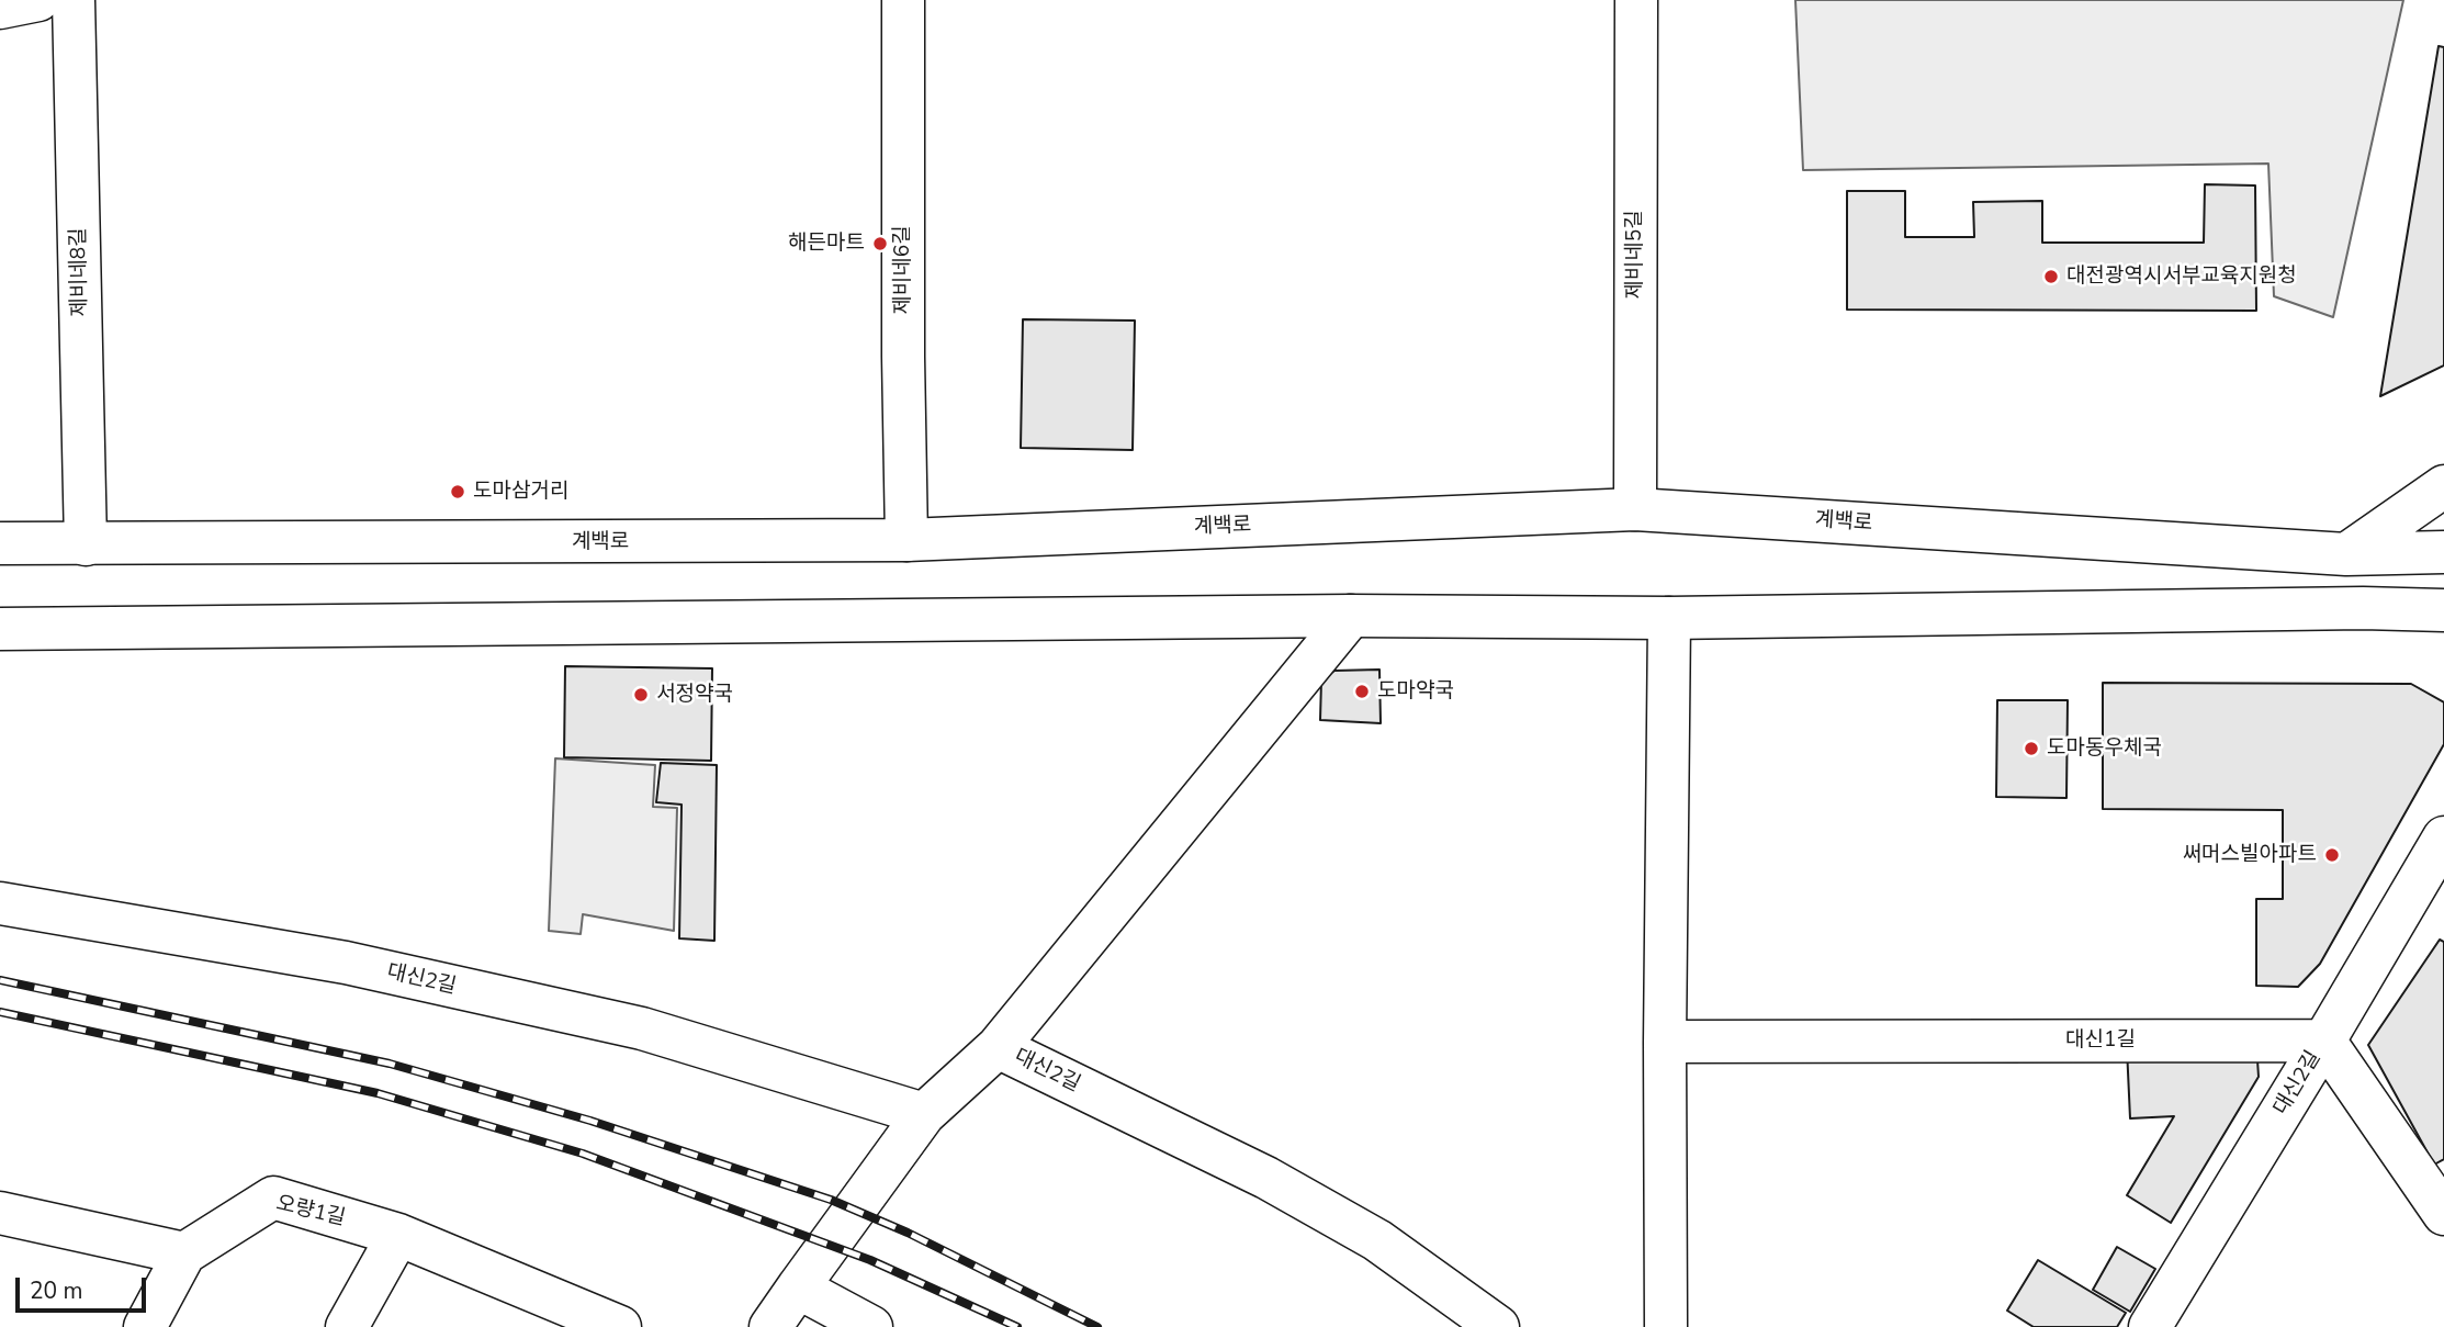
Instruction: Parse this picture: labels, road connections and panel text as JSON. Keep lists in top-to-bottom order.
{
  "streets": {
    "street": [
      "제비네5길",
      "제비네6길",
      "제비네8길",
      "계백로",
      "대신2길",
      "대신1길",
      "오량1길"
    ]
  },
  "crossings": [
    ["제비네5길", "계백로"],
    ["제비네6길", "계백로"],
    ["제비네8길", "계백로"],
    ["대신2길", "대신1길"]
  ],
  "places": [
    "해든마트",
    "대전광역시서부교육지원청",
    "도마삼거리",
    "도마약국",
    "서정약국",
    "도마동우체국",
    "써머스빌아파트"
  ],
  "scale_bar": "20 m"
}
